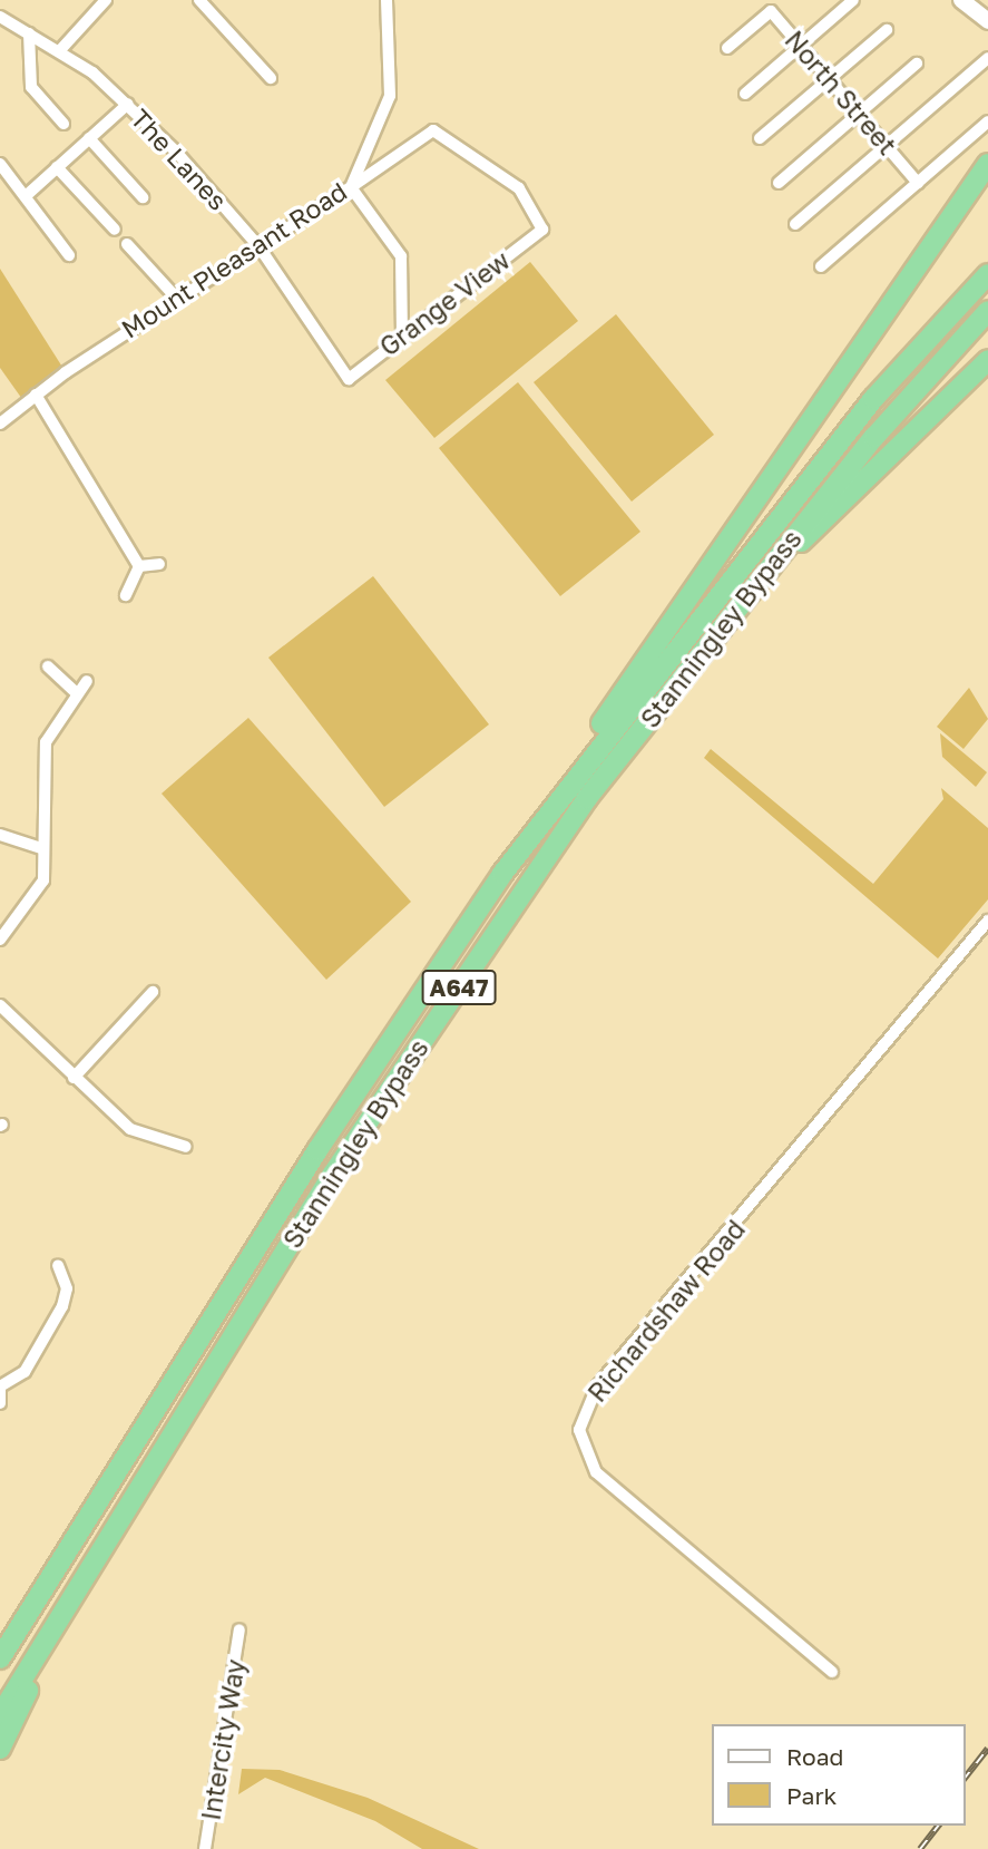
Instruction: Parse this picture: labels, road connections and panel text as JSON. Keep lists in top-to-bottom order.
{
  "streets": {
    "highway": ["Stanningley Bypass", "A647"],
    "street": [
      "North Street",
      "The Lanes",
      "Mount Pleasant Road",
      "Grange View",
      "Richardshaw Road",
      "Intercity Way"
    ]
  },
  "crossings": [
    ["The Lanes", "Mount Pleasant Road"],
    ["The Lanes", "Grange View"],
    ["Mount Pleasant Road", "Grange View"]
  ],
  "legend": ["Road", "Park"]
}
